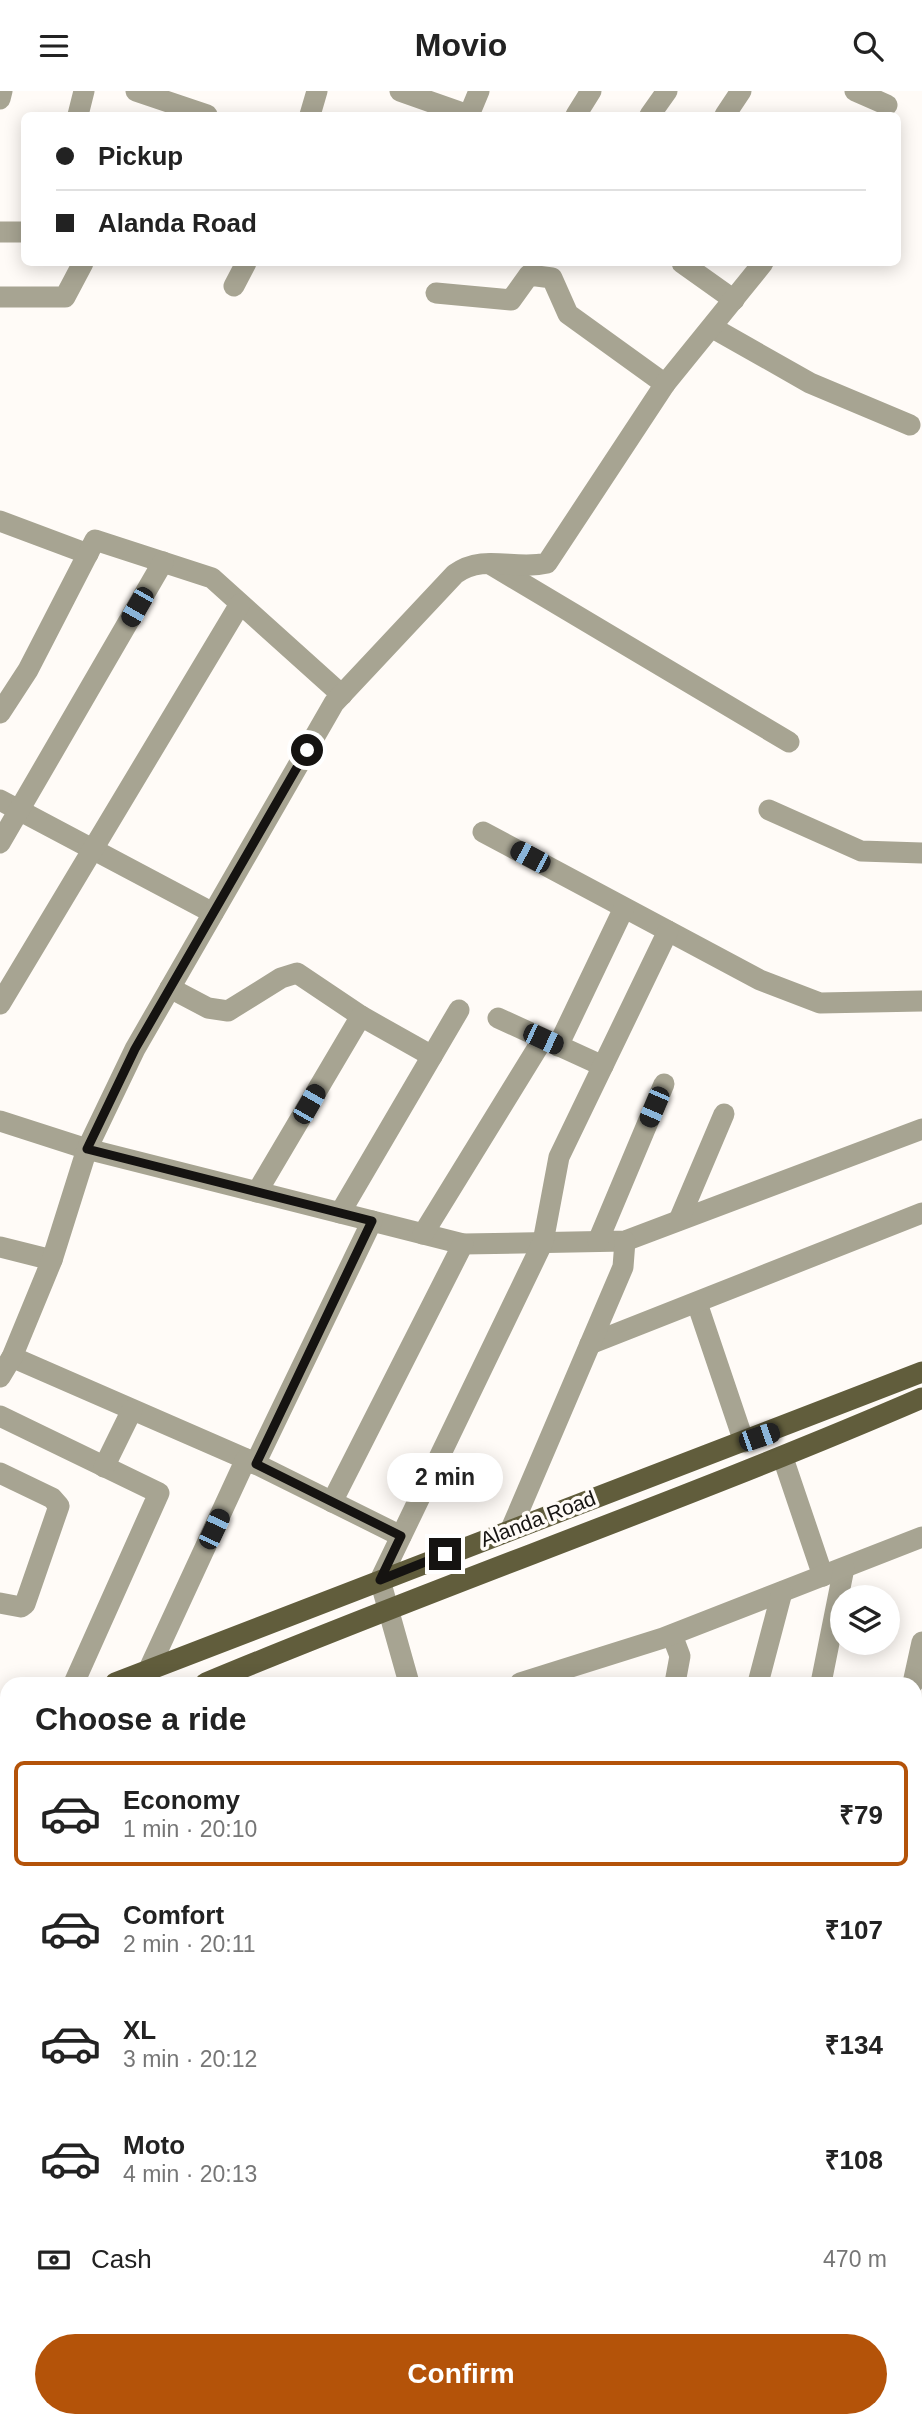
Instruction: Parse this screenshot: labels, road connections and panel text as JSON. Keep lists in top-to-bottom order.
{
  "streets": {
    "main road": ["Alanda Road"]
  },
  "page": {
    "header": "Movio",
    "banner": ["Pickup", "Alanda Road"],
    "bubble": "2 min",
    "heading": "Choose a ride",
    "list": [
      {
        "name": "Economy",
        "note": "1 min · 20:10",
        "value": "₹79"
      },
      {
        "name": "Comfort",
        "note": "2 min · 20:11",
        "value": "₹107"
      },
      {
        "name": "XL",
        "note": "3 min · 20:12",
        "value": "₹134"
      },
      {
        "name": "Moto",
        "note": "4 min · 20:13",
        "value": "₹108"
      }
    ],
    "pay": ["Cash", "470 m"],
    "buttons": "Confirm"
  }
}
